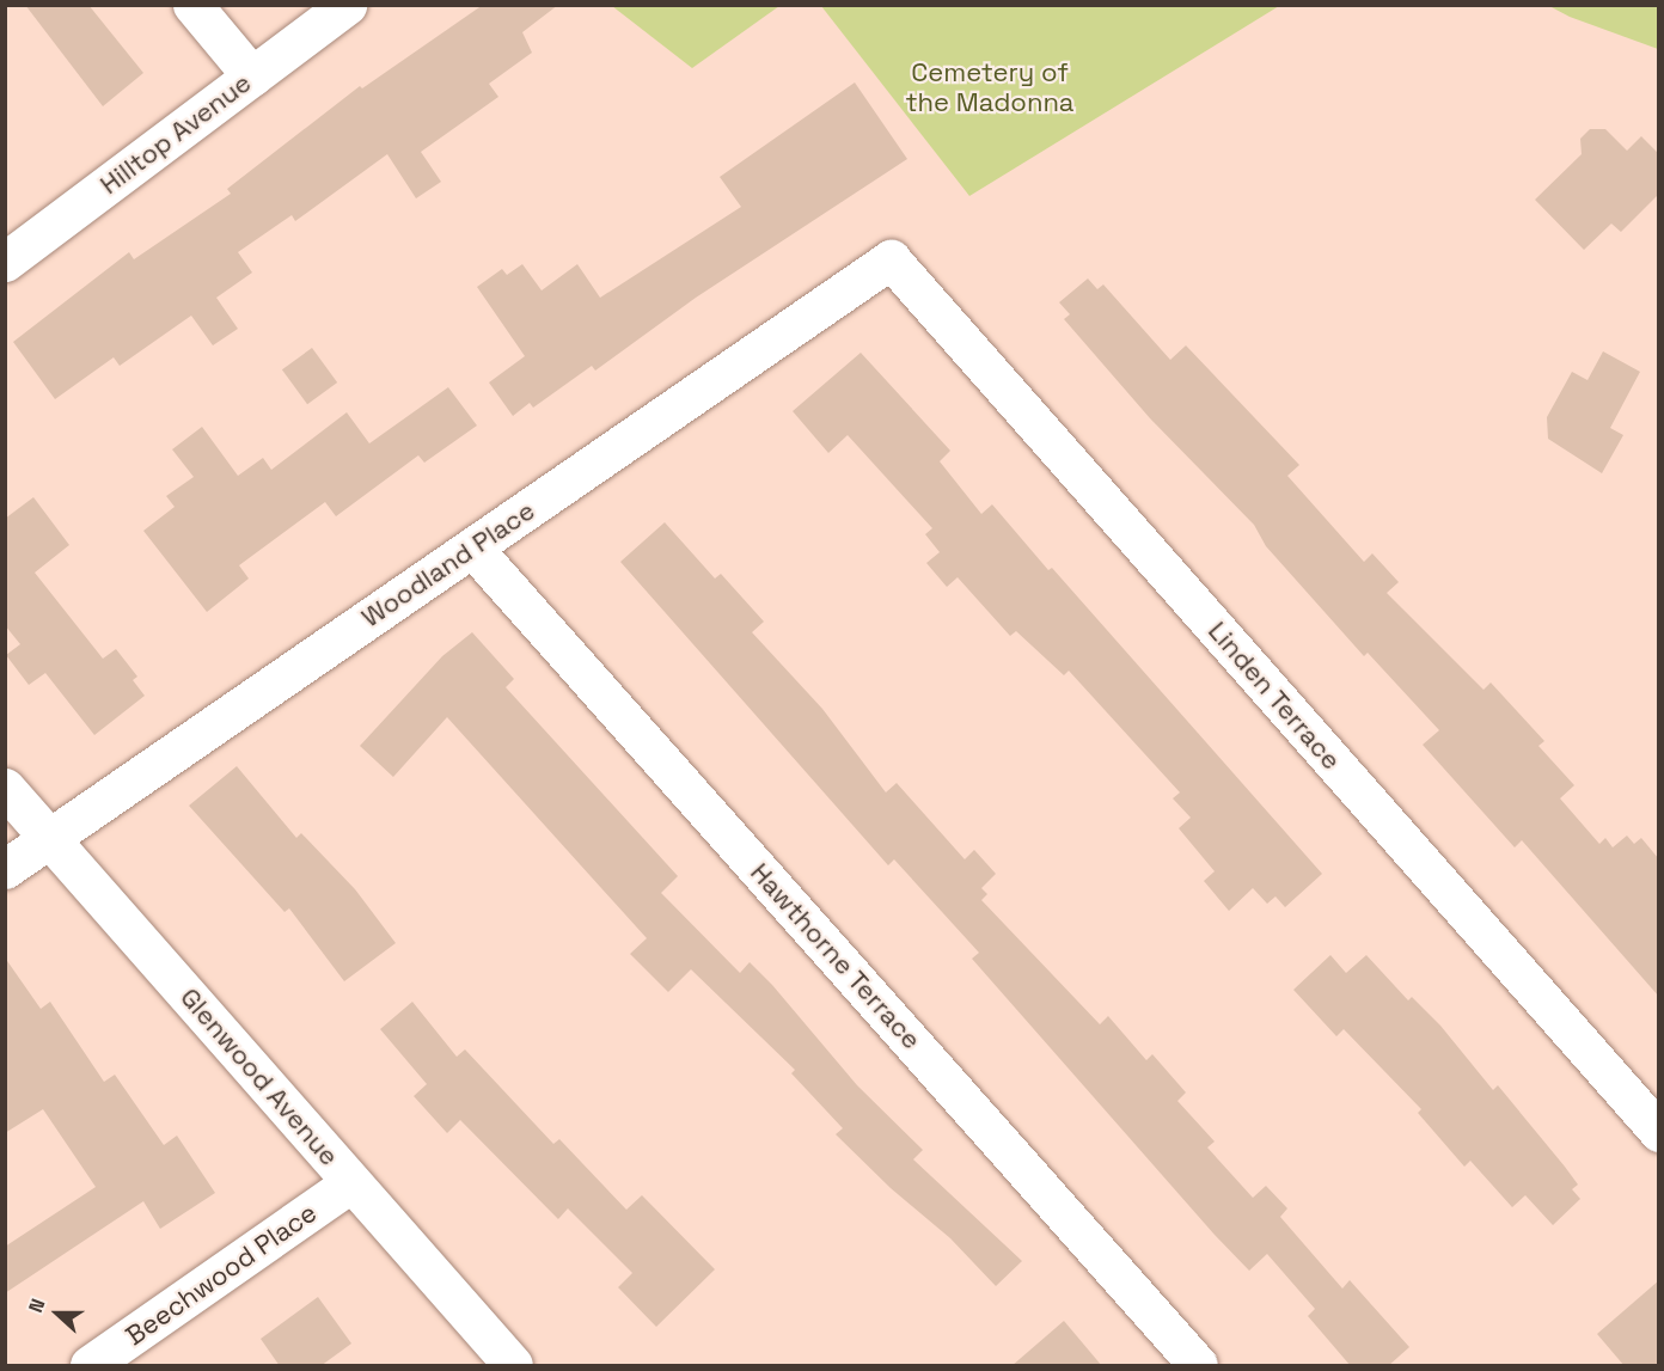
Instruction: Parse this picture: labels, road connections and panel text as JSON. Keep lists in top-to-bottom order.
{
  "streets": {
    "street": [
      "Hilltop Avenue",
      "Woodland Place",
      "Linden Terrace",
      "Hawthorne Terrace",
      "Glenwood Avenue",
      "Beechwood Place"
    ]
  },
  "crossings": [
    ["Woodland Place", "Linden Terrace"],
    ["Woodland Place", "Hawthorne Terrace"],
    ["Woodland Place", "Glenwood Avenue"],
    ["Glenwood Avenue", "Beechwood Place"]
  ],
  "parks": ["Cemetery of the Madonna"],
  "north": "left"
}
